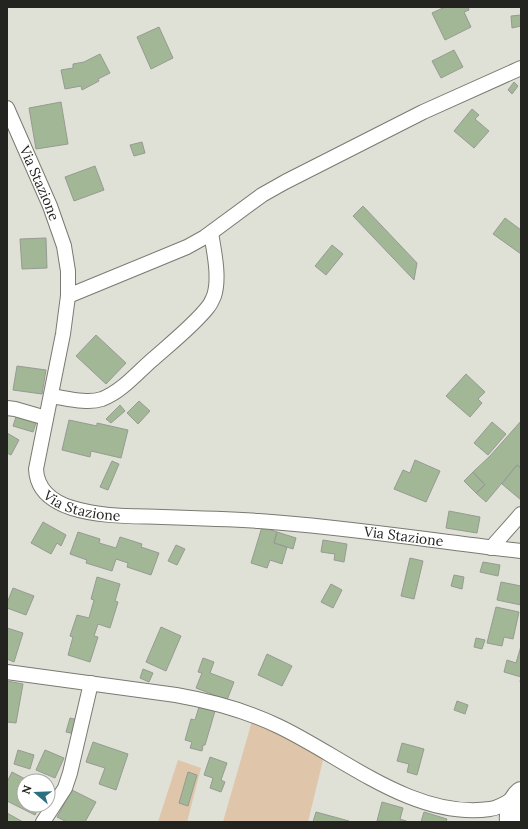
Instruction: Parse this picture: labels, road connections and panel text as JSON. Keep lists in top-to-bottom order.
{
  "streets": {
    "street": ["Via Stazione"]
  },
  "north": "left"
}
